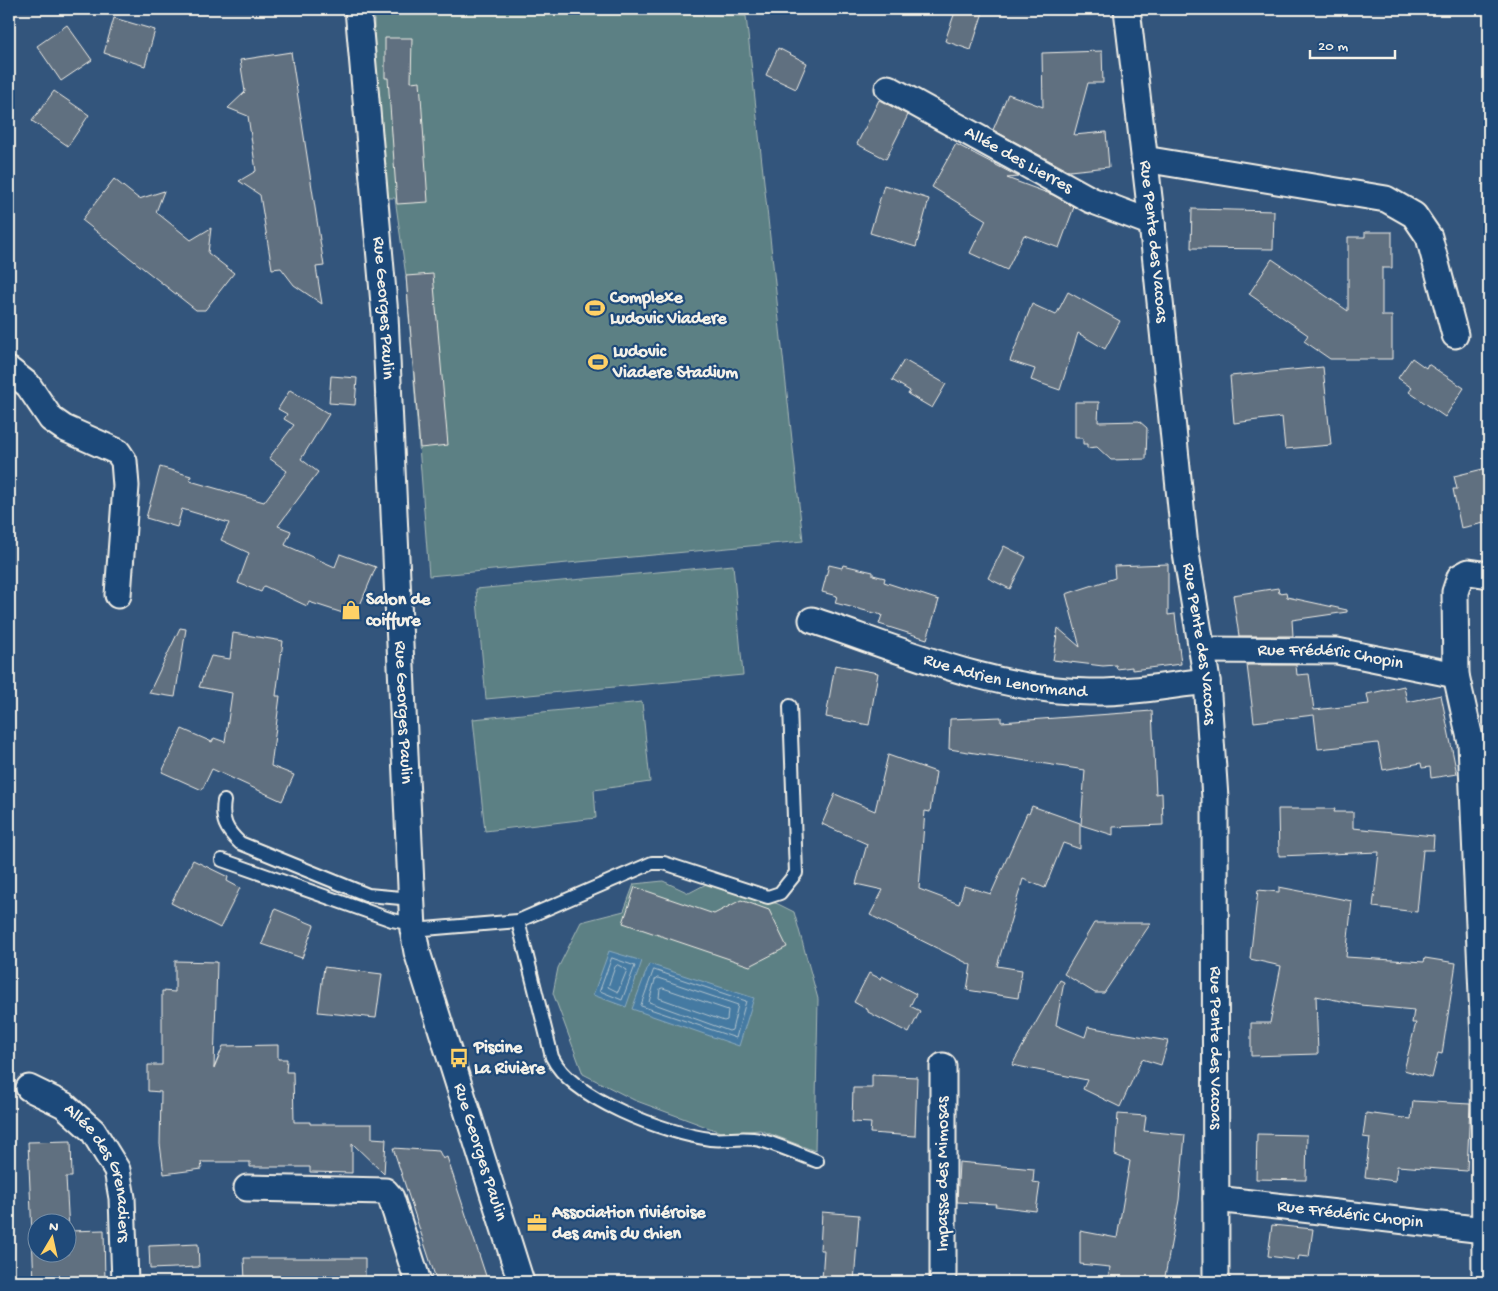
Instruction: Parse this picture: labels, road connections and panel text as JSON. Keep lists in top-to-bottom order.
{
  "streets": {
    "street": [
      "Allée des Lierres",
      "Rue Pente des Vacoas",
      "Rue Georges Paulin",
      "Rue Frédéric Chopin",
      "Rue Adrien Lenormand",
      "Impasse des Mimosas",
      "Allée des Grenadiers"
    ]
  },
  "crossings": [
    ["Allée des Lierres", "Rue Pente des Vacoas"],
    ["Rue Pente des Vacoas", "Rue Frédéric Chopin"],
    ["Rue Pente des Vacoas", "Rue Adrien Lenormand"]
  ],
  "places": {
    "sports": ["Complexe Ludovic Viadere", "Ludovic Viadere Stadium"],
    "shop": ["Salon de coiffure"],
    "bus stop": ["Piscine La Rivière"],
    "office": ["Association riviéroise des amis du chien"]
  },
  "scale_bar": "20 m",
  "north": "top"
}
